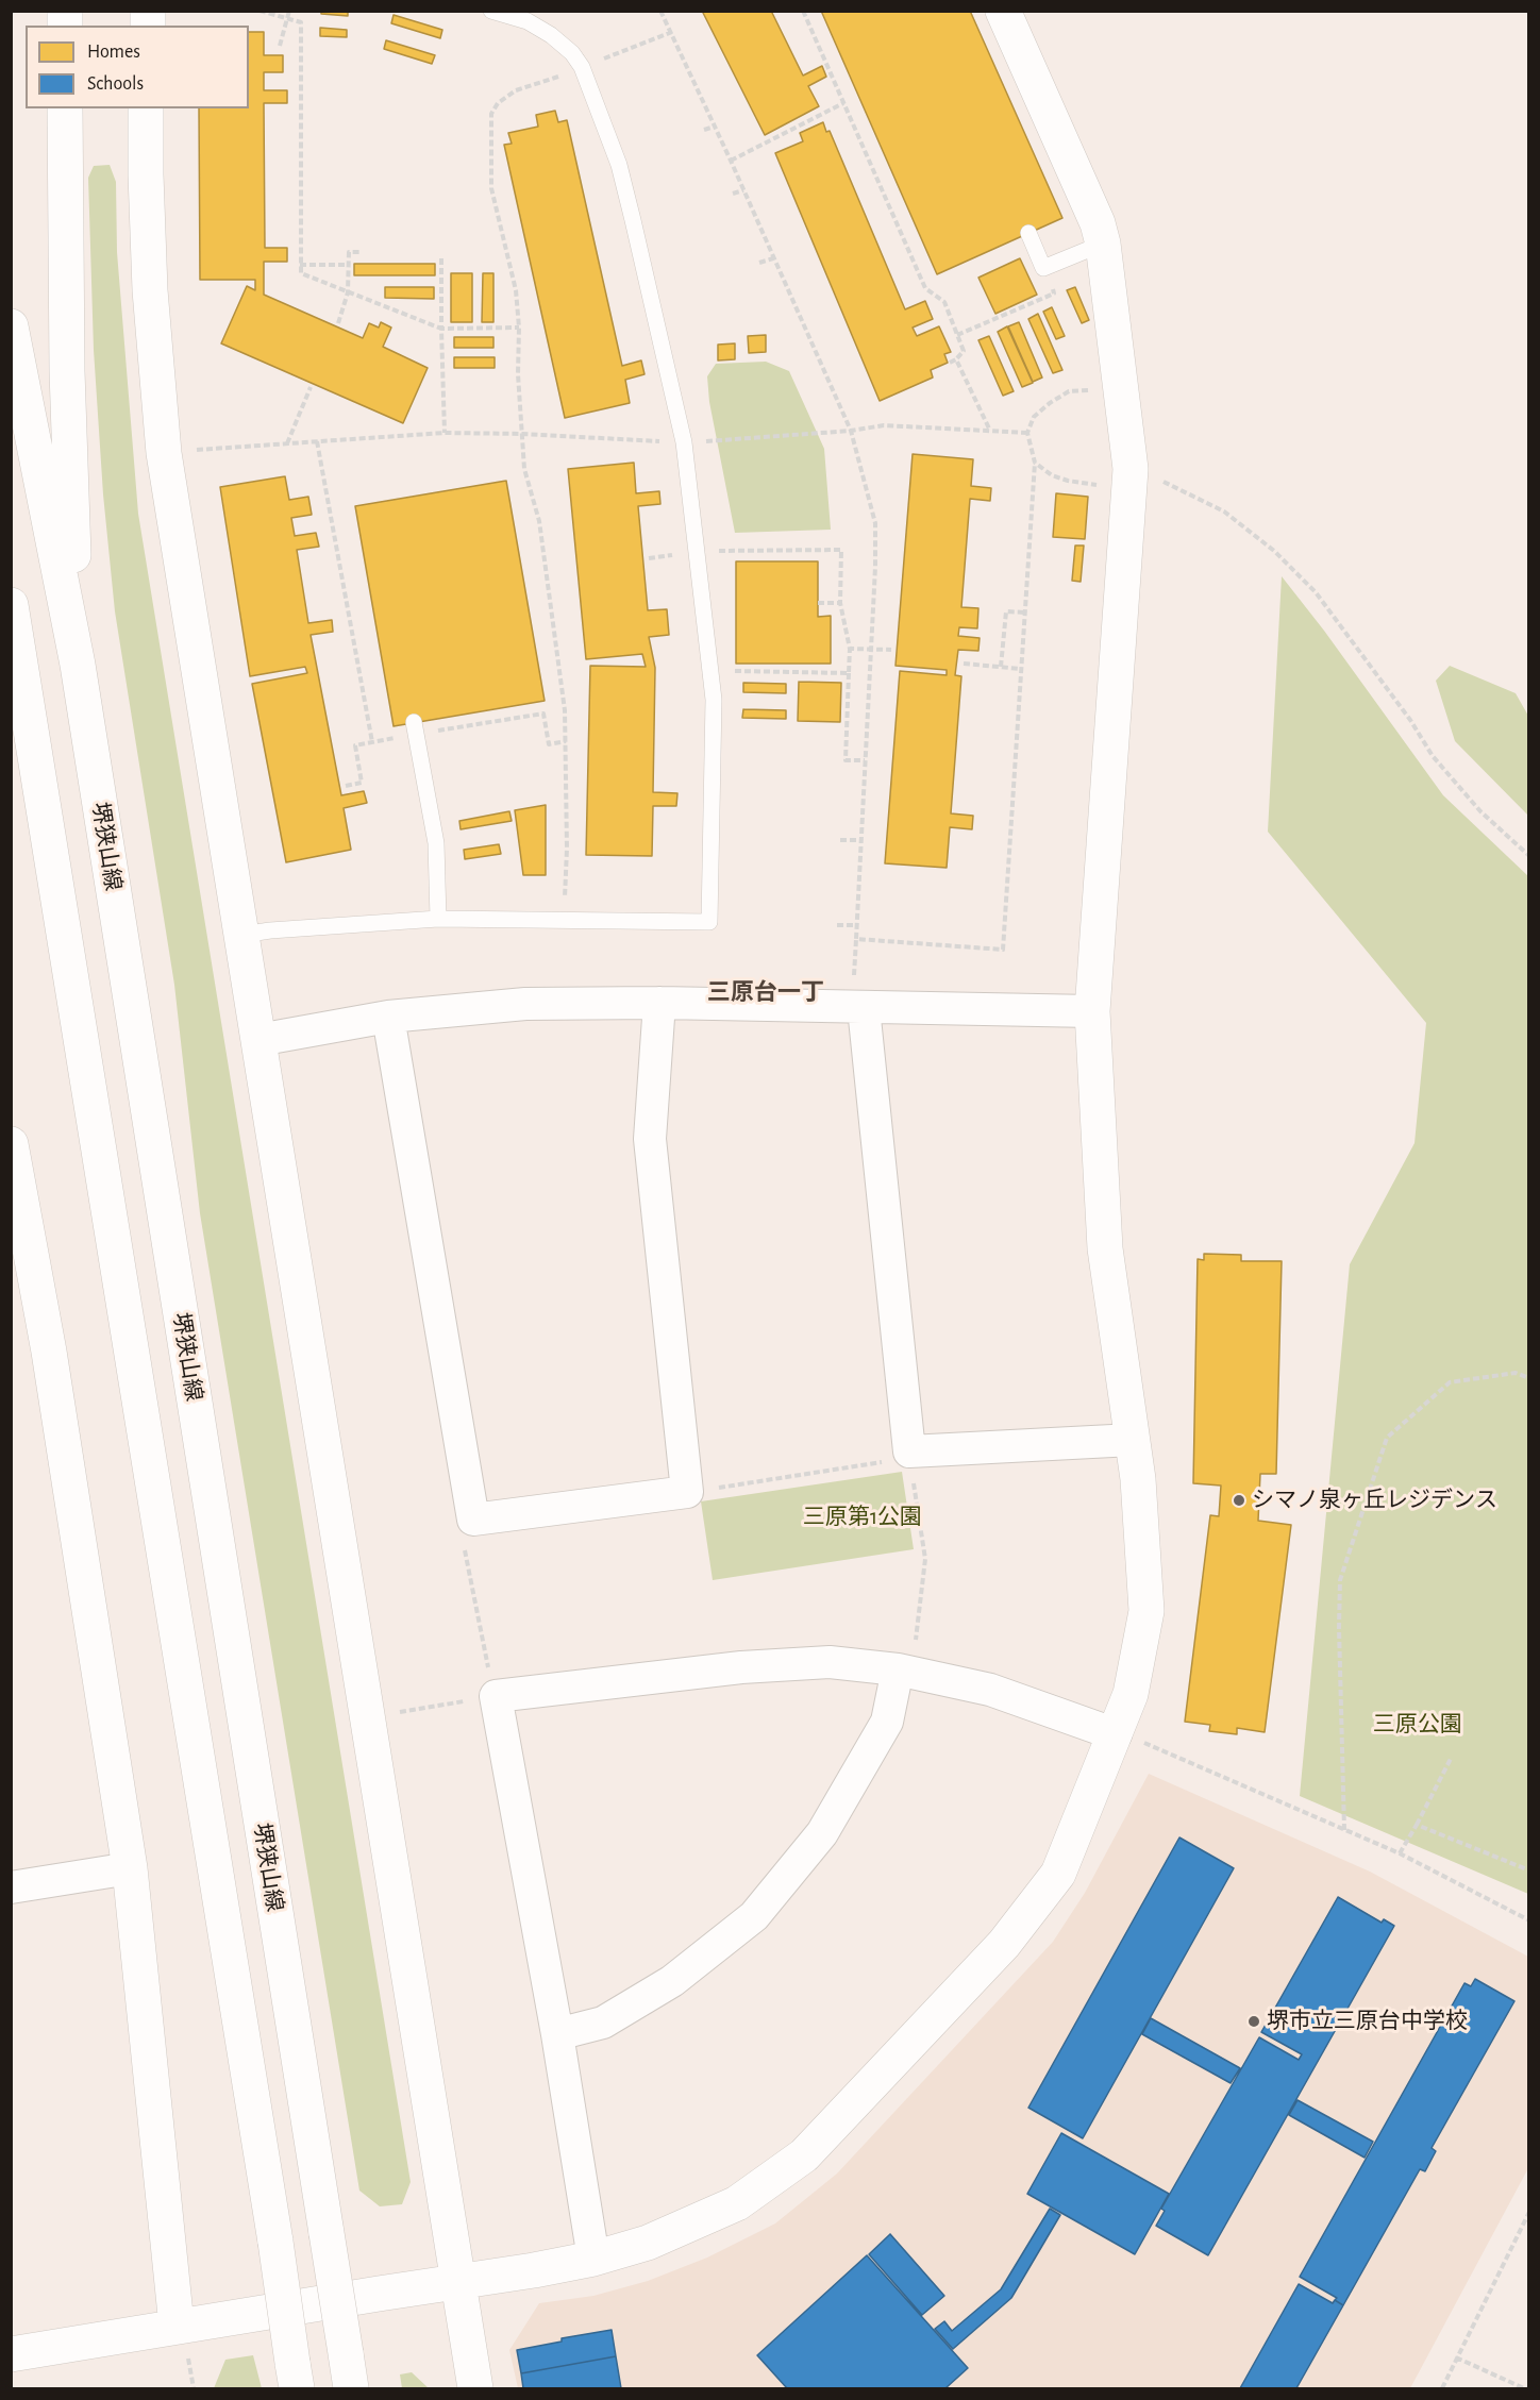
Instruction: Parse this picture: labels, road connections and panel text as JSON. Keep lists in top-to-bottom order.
{
  "streets": {
    "street": ["堺狭山線"]
  },
  "districts": ["三原台一丁"],
  "parks": ["三原第1公園", "三原公園"],
  "places": ["シマノ泉ヶ丘レジデンス", "堺市立三原台中学校"],
  "legend": ["Homes", "Schools"]
}
